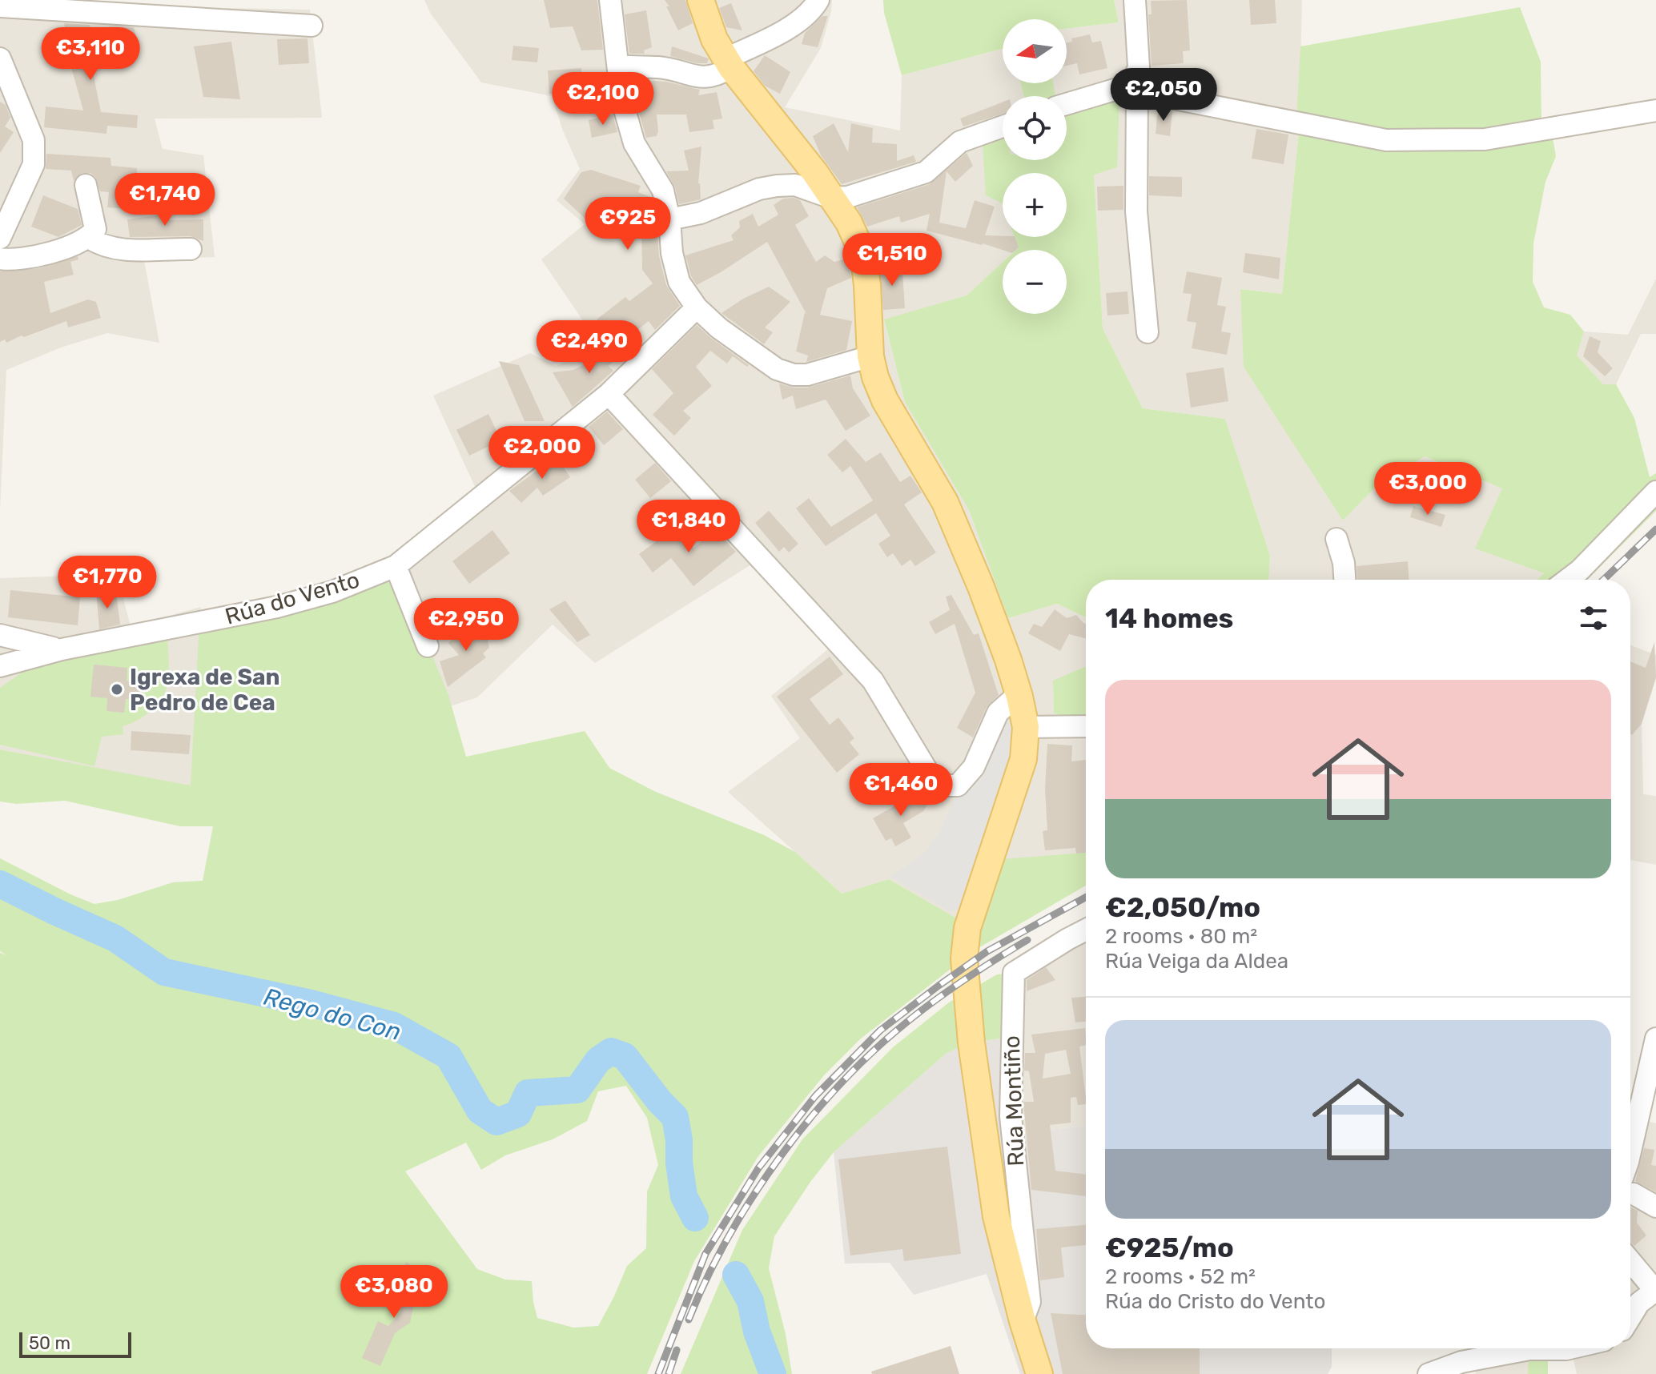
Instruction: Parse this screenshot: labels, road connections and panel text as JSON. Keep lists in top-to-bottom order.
{
  "streets": {
    "street": ["Rúa do Vento", "Rúa Montiño"]
  },
  "water": ["Rego do Con"],
  "places": ["Igrexa de San Pedro de Cea"],
  "scale_bar": "50 m",
  "north": "left",
  "page": {
    "map_buttons": ["+", "−"],
    "price": [
      "€3,110",
      "€2,050",
      "€2,100",
      "€1,740",
      "€925",
      "€1,510",
      "€2,490",
      "€2,000",
      "€3,000",
      "€1,840",
      "€1,770",
      "€2,950",
      "€1,460",
      "€3,080"
    ],
    "heading": "14 homes",
    "list": [
      {
        "name": "€2,050/mo",
        "note": "2 rooms · 80 m² · Rúa Veiga da Aldea"
      },
      {
        "name": "€925/mo",
        "note": "2 rooms · 52 m² · Rúa do Cristo do Vento"
      }
    ],
    "scale": "50 m"
  }
}
